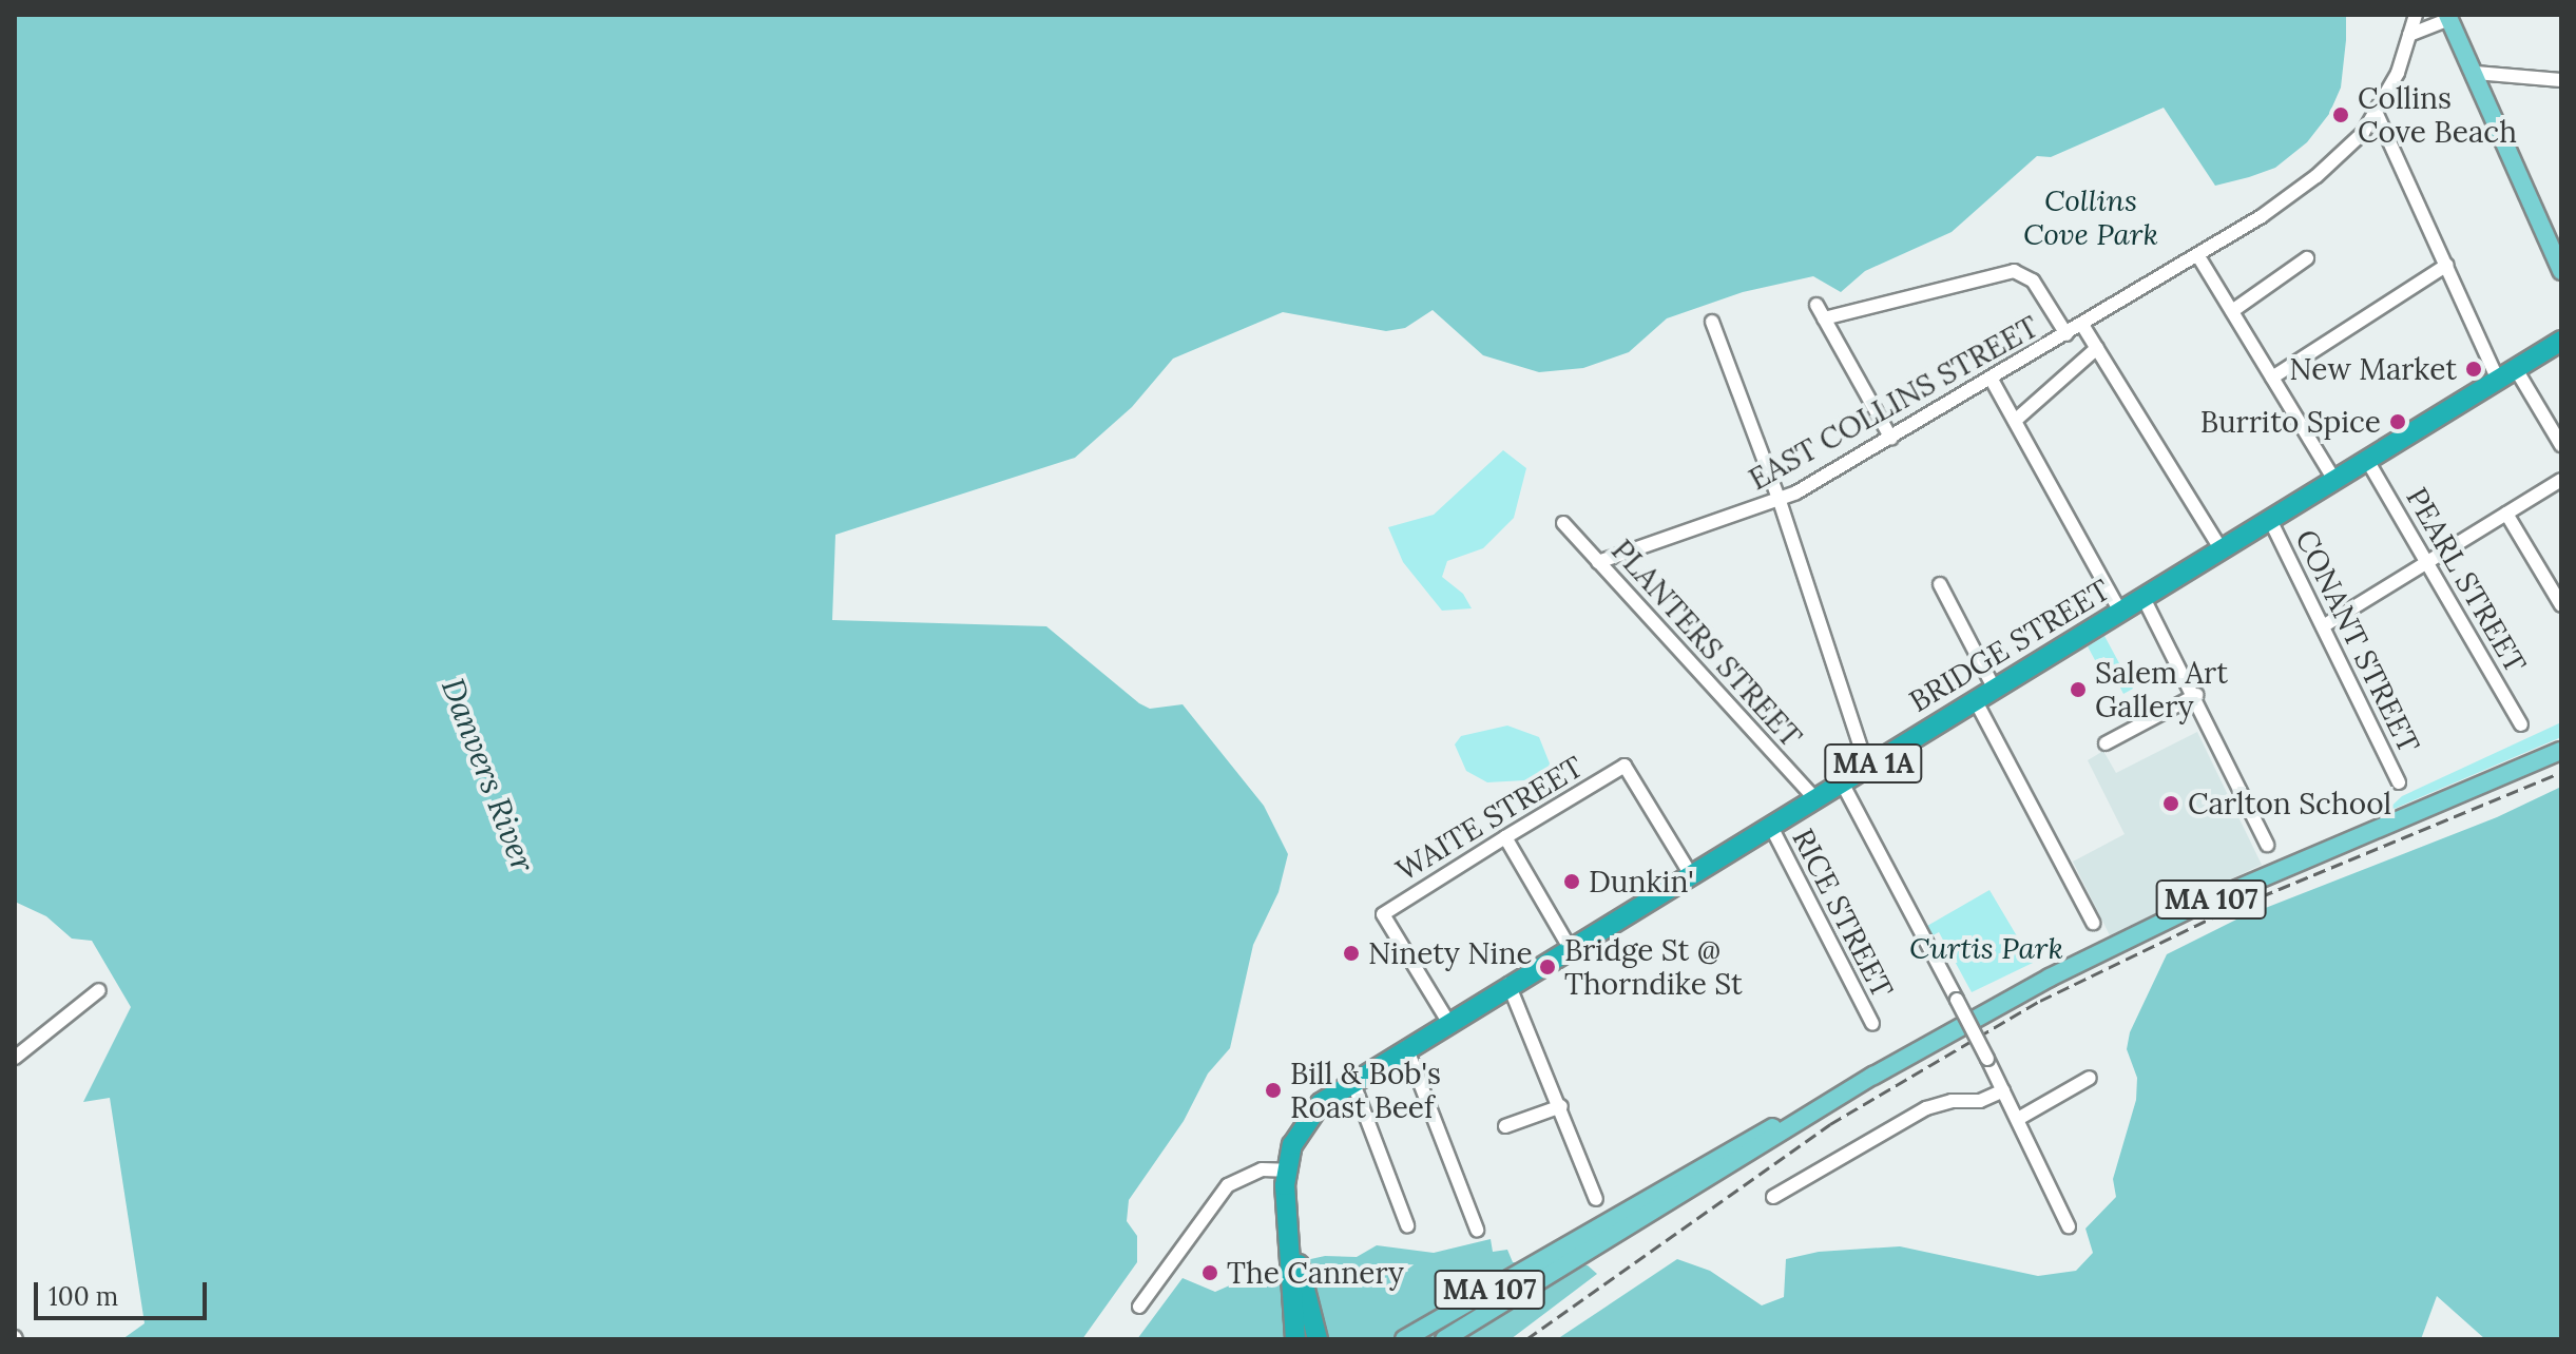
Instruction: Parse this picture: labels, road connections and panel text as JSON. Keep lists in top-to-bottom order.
{
  "streets": {
    "highway": ["BRIDGE STREET", "MA 1A"],
    "main road": ["MA 107"],
    "street": [
      "EAST COLLINS STREET",
      "PEARL STREET",
      "CONANT STREET",
      "PLANTERS STREET",
      "WAITE STREET",
      "RICE STREET"
    ]
  },
  "crossings": [
    ["EAST COLLINS STREET", "PLANTERS STREET"],
    ["PEARL STREET", "BRIDGE STREET"],
    ["CONANT STREET", "BRIDGE STREET"],
    ["PLANTERS STREET", "BRIDGE STREET"],
    ["BRIDGE STREET", "WAITE STREET"],
    ["BRIDGE STREET", "RICE STREET"]
  ],
  "water": ["Danvers River"],
  "parks": ["Collins Cove Park", "Curtis Park"],
  "places": [
    "Collins Cove Beach",
    "New Market",
    "Burrito Spice",
    "Salem Art Gallery",
    "Carlton School",
    "Dunkin'",
    "Ninety Nine",
    "Bridge St @ Thorndike St",
    "Bill & Bob's Roast Beef",
    "The Cannery"
  ],
  "scale_bar": "100 m"
}
